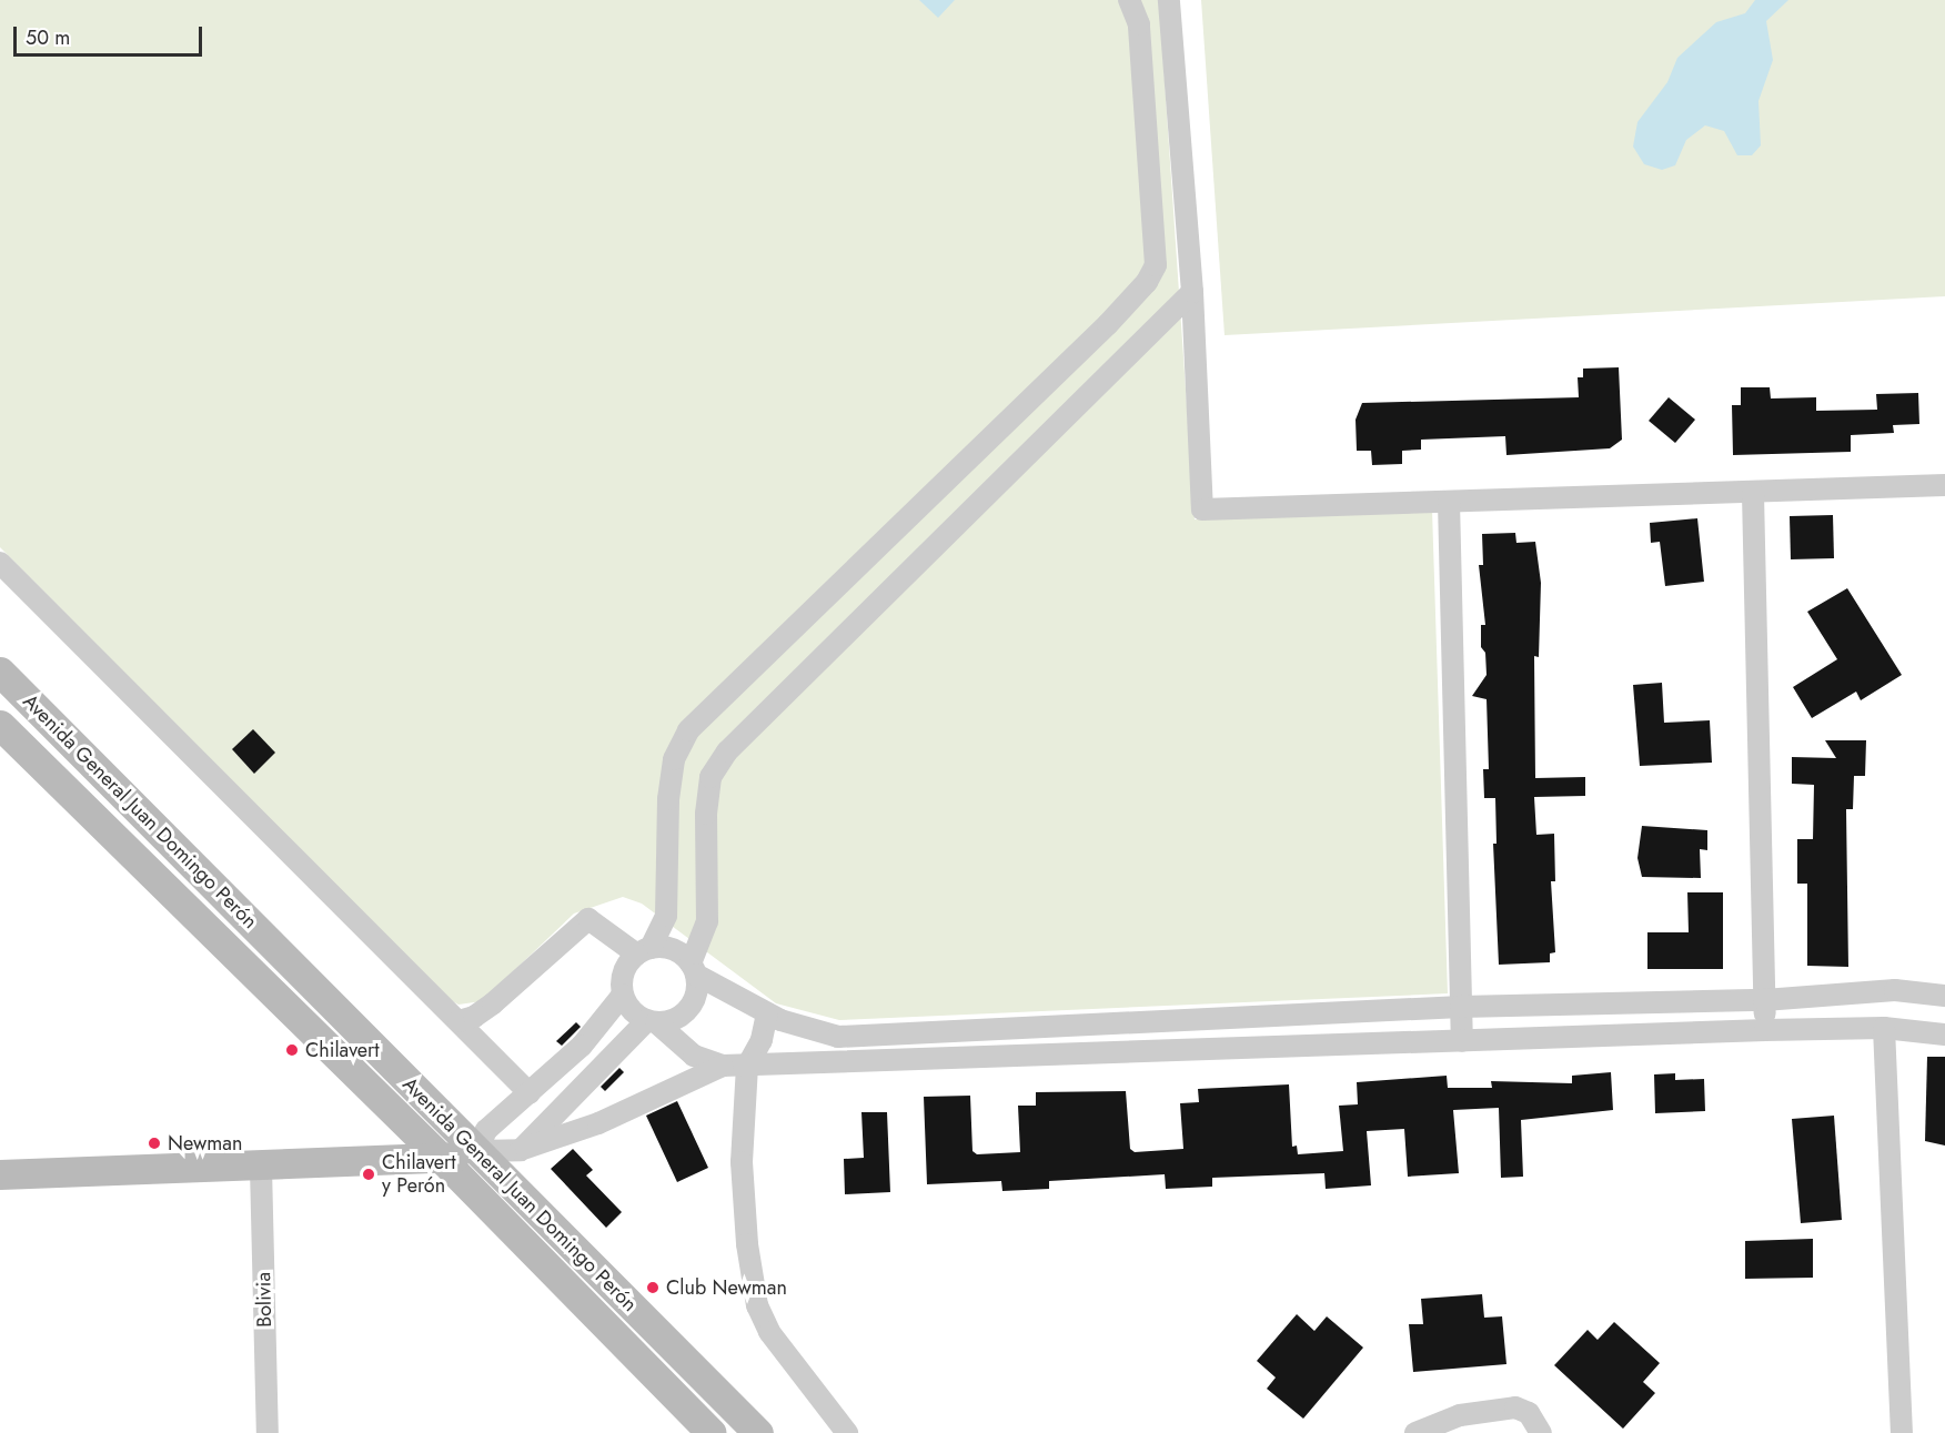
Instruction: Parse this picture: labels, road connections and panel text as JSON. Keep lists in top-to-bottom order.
{
  "streets": {
    "main road": ["Avenida General Juan Domingo Perón"],
    "street": ["Bolivia"]
  },
  "places": [
    "Chilavert",
    "Newman",
    "Chilavert y Perón",
    "Club Newman"
  ],
  "scale_bar": "50 m"
}
